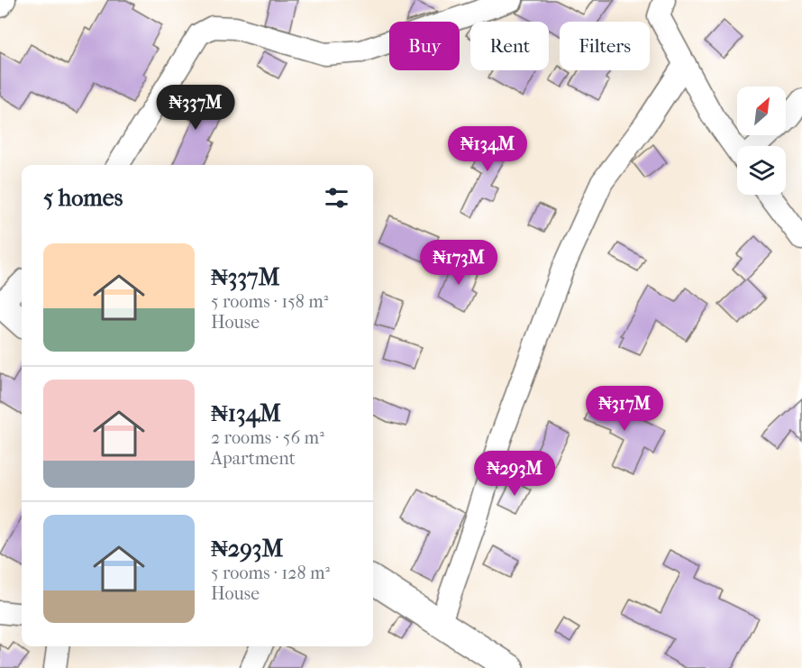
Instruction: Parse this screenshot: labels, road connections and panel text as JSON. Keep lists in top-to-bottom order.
{
  "north": "top right",
  "page": {
    "chip": ["Buy", "Rent", "Filters"],
    "price": [
      "₦337M",
      "₦134M",
      "₦173M",
      "₦317M",
      "₦293M"
    ],
    "heading": "5 homes",
    "list": [
      {
        "name": "₦337M",
        "note": "5 rooms · 158 m² · House"
      },
      {
        "name": "₦134M",
        "note": "2 rooms · 56 m² · Apartment"
      },
      {
        "name": "₦293M",
        "note": "5 rooms · 128 m² · House"
      }
    ]
  }
}
